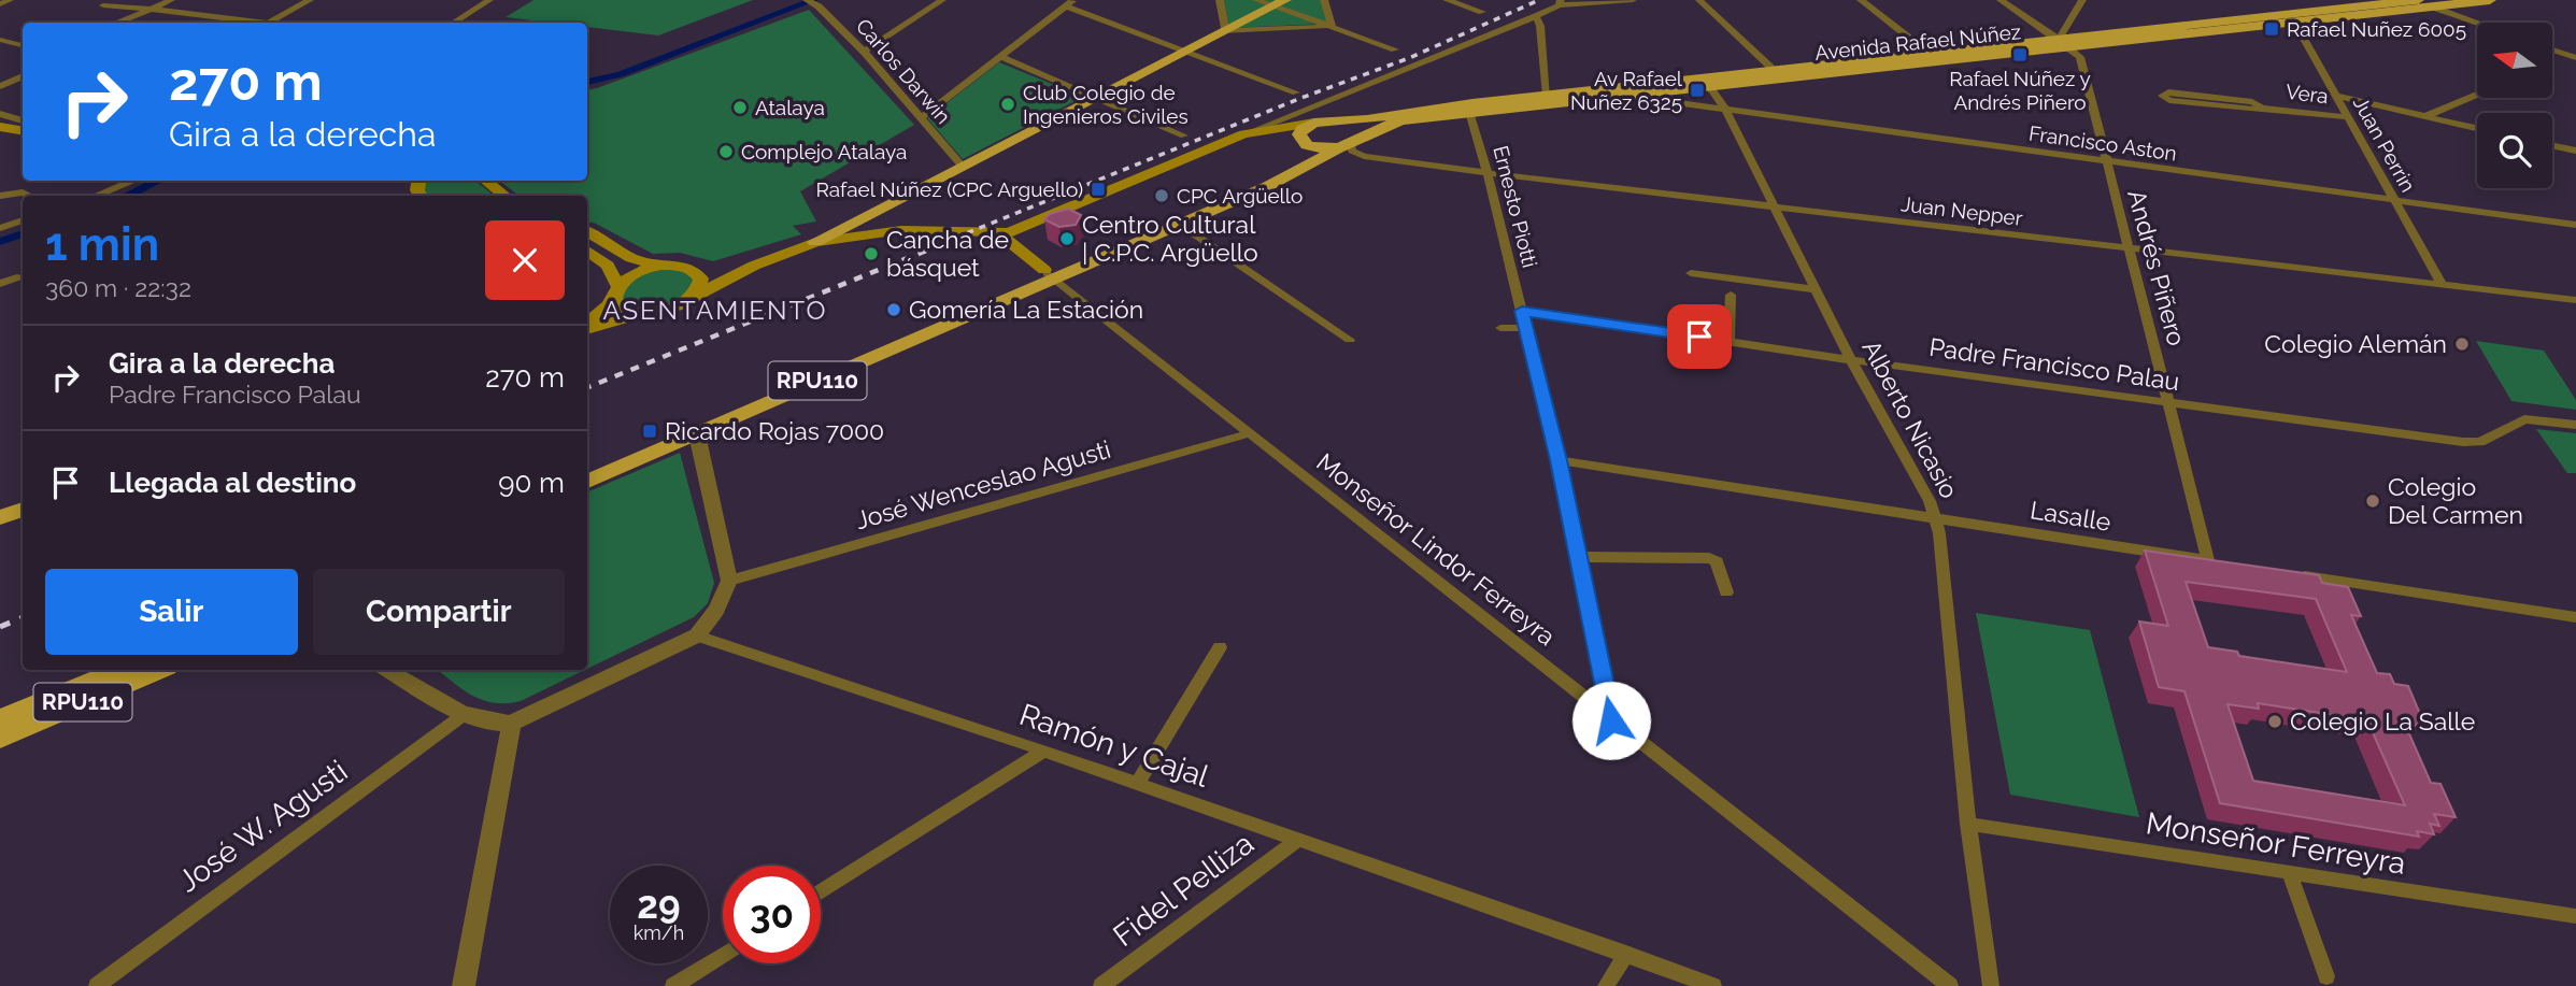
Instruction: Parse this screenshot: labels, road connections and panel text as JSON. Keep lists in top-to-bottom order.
{
  "streets": {
    "main road": ["Avenida Rafael Núñez", "RPU110", "Monseñor Lindor Ferreyra"],
    "street": [
      "Carlos Darwin",
      "Vera",
      "Francisco Aston",
      "Juan Perrin",
      "Ernesto Piotti",
      "Juan Nepper",
      "Andrés Piñero",
      "Padre Francisco Palau",
      "Alberto Nicasio",
      "José Wenceslao Agusti",
      "Lasalle",
      "Ramón y Cajal",
      "José W. Agusti",
      "Monseñor Ferreyra",
      "Fidel Pelliza"
    ]
  },
  "crossings": [
    ["Avenida Rafael Núñez", "Francisco Aston"],
    ["Avenida Rafael Núñez", "Juan Perrin"],
    ["Avenida Rafael Núñez", "Ernesto Piotti"],
    ["Avenida Rafael Núñez", "Juan Nepper"],
    ["Avenida Rafael Núñez", "Andrés Piñero"],
    ["Avenida Rafael Núñez", "RPU110"],
    ["Avenida Rafael Núñez", "Alberto Nicasio"],
    ["Avenida Rafael Núñez", "Monseñor Lindor Ferreyra"],
    ["Vera", "Juan Perrin"],
    ["Francisco Aston", "Juan Perrin"],
    ["Francisco Aston", "Andrés Piñero"],
    ["Francisco Aston", "Alberto Nicasio"],
    ["Juan Perrin", "Juan Nepper"],
    ["Ernesto Piotti", "Juan Nepper"],
    ["Ernesto Piotti", "Padre Francisco Palau"],
    ["Juan Nepper", "Andrés Piñero"],
    ["Juan Nepper", "RPU110"],
    ["Juan Nepper", "Alberto Nicasio"],
    ["Andrés Piñero", "Padre Francisco Palau"],
    ["Andrés Piñero", "Lasalle"],
    ["Padre Francisco Palau", "Alberto Nicasio"],
    ["RPU110", "Monseñor Lindor Ferreyra"],
    ["Alberto Nicasio", "Lasalle"],
    ["Alberto Nicasio", "Monseñor Ferreyra"],
    ["José Wenceslao Agusti", "Monseñor Lindor Ferreyra"],
    ["Ramón y Cajal", "Fidel Pelliza"]
  ],
  "districts": ["ASENTAMIENTO"],
  "places": {
    "transit": [
      "Rafael Nuñez 6005",
      "Rafael Núñez y Andrés Piñero",
      "Av Rafael Nuñez 6325",
      "Rafael Núñez (CPC Arguello)",
      "Ricardo Rojas 7000"
    ],
    "other": [
      "Club Colegio de Ingenieros Civiles",
      "Atalaya",
      "Complejo Atalaya",
      "CPC Argüello",
      "Centro Cultural | C.P.C. Argüello",
      "Cancha de básquet",
      "Gomería La Estación",
      "Colegio Alemán",
      "Colegio Del Carmen",
      "Colegio La Salle"
    ]
  },
  "north": "left",
  "page": {
    "turn": ["270 m", "Gira a la derecha"],
    "heading": ["1 min", "360 m · 22:32"],
    "list": [
      {
        "name": "Gira a la derecha",
        "note": "Padre Francisco Palau",
        "value": "270 m"
      },
      {
        "name": "Llegada al destino",
        "value": "90 m"
      }
    ],
    "buttons": ["Salir", "Compartir"],
    "speed": "29 km/h",
    "limit": "30"
  }
}
